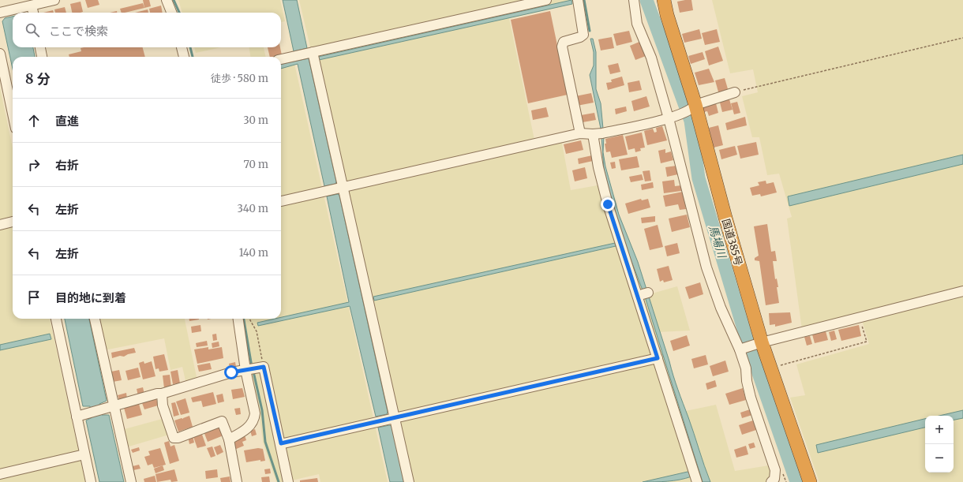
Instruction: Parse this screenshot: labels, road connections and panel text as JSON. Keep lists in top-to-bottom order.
{
  "streets": {
    "highway": ["国道385号"]
  },
  "water": ["馬場川"],
  "page": {
    "search": "ここで検索",
    "heading": ["8 分", "徒歩 · 580 m"],
    "list": [
      ["直進", "30 m"],
      ["右折", "70 m"],
      ["左折", "340 m"],
      ["左折", "140 m"],
      "目的地に到着"
    ],
    "map_buttons": ["+", "−"]
  }
}
